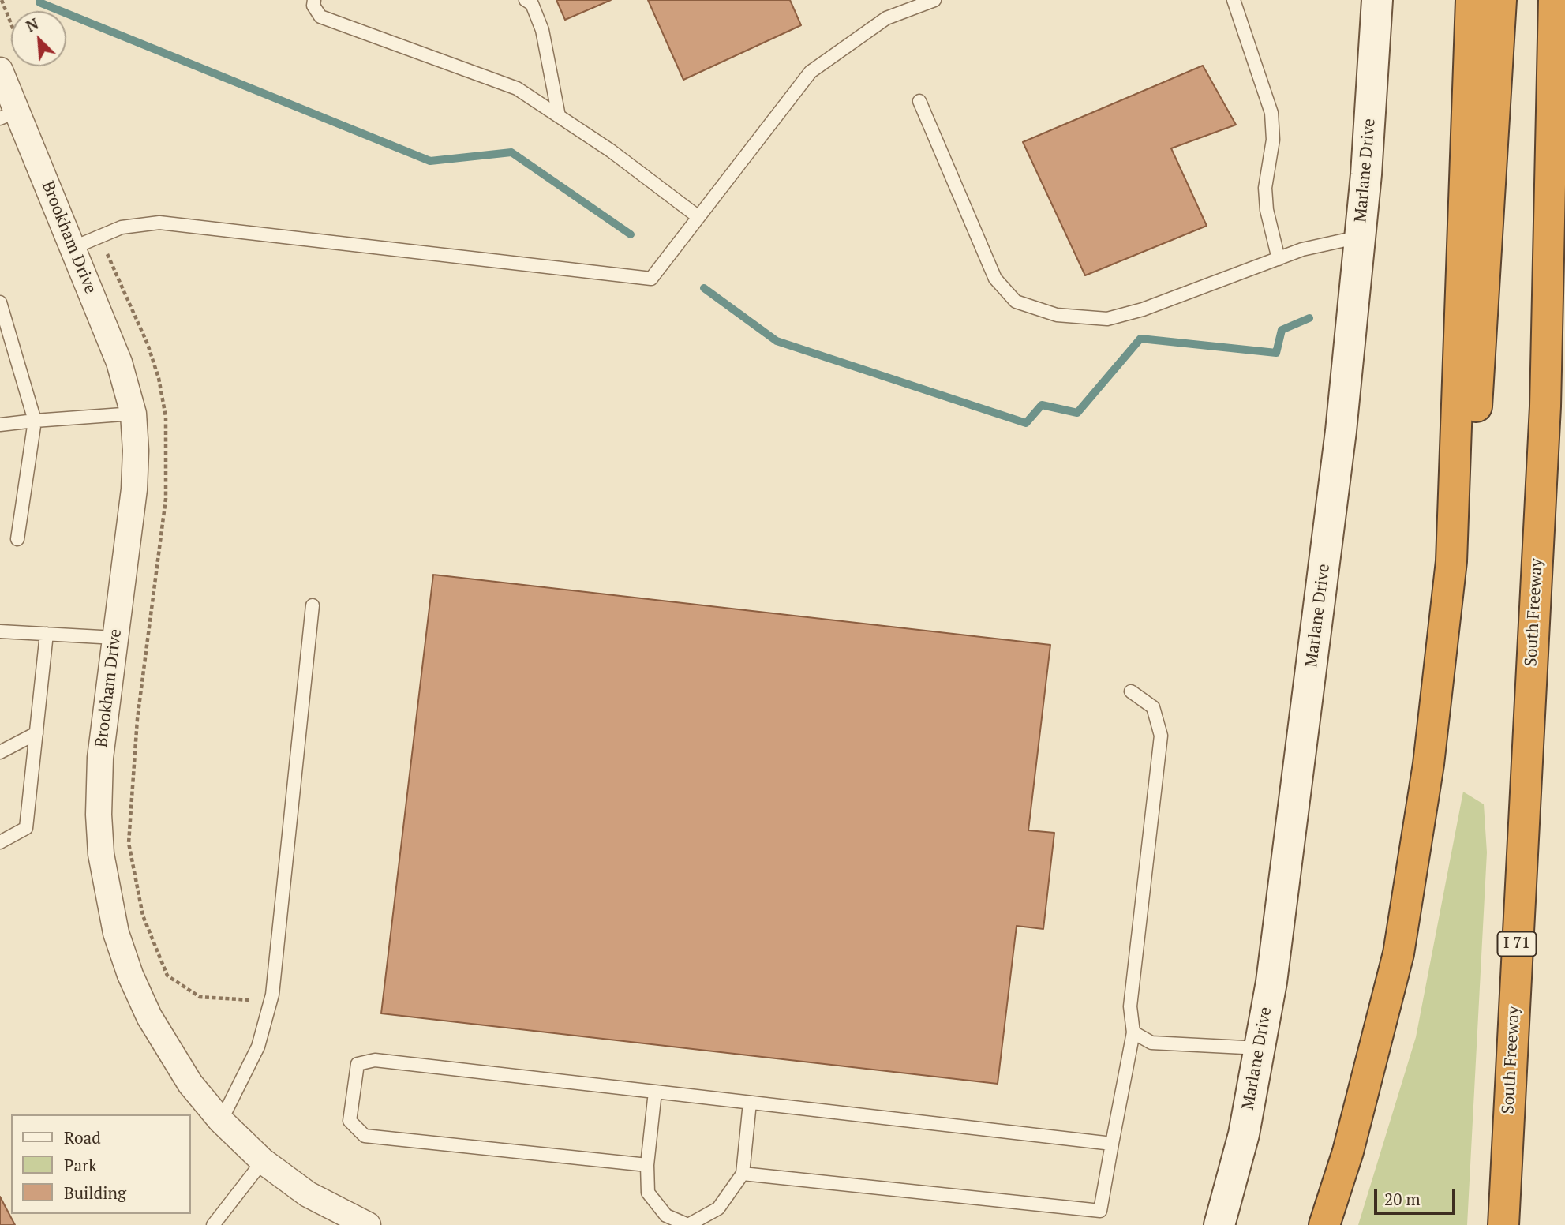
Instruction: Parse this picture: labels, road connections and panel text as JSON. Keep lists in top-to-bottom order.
{
  "streets": {
    "highway": ["South Freeway", "I 71"],
    "street": ["Marlane Drive", "Brookham Drive"]
  },
  "legend": ["Road", "Park", "Building"],
  "scale_bar": "20 m",
  "north": "top left"
}
